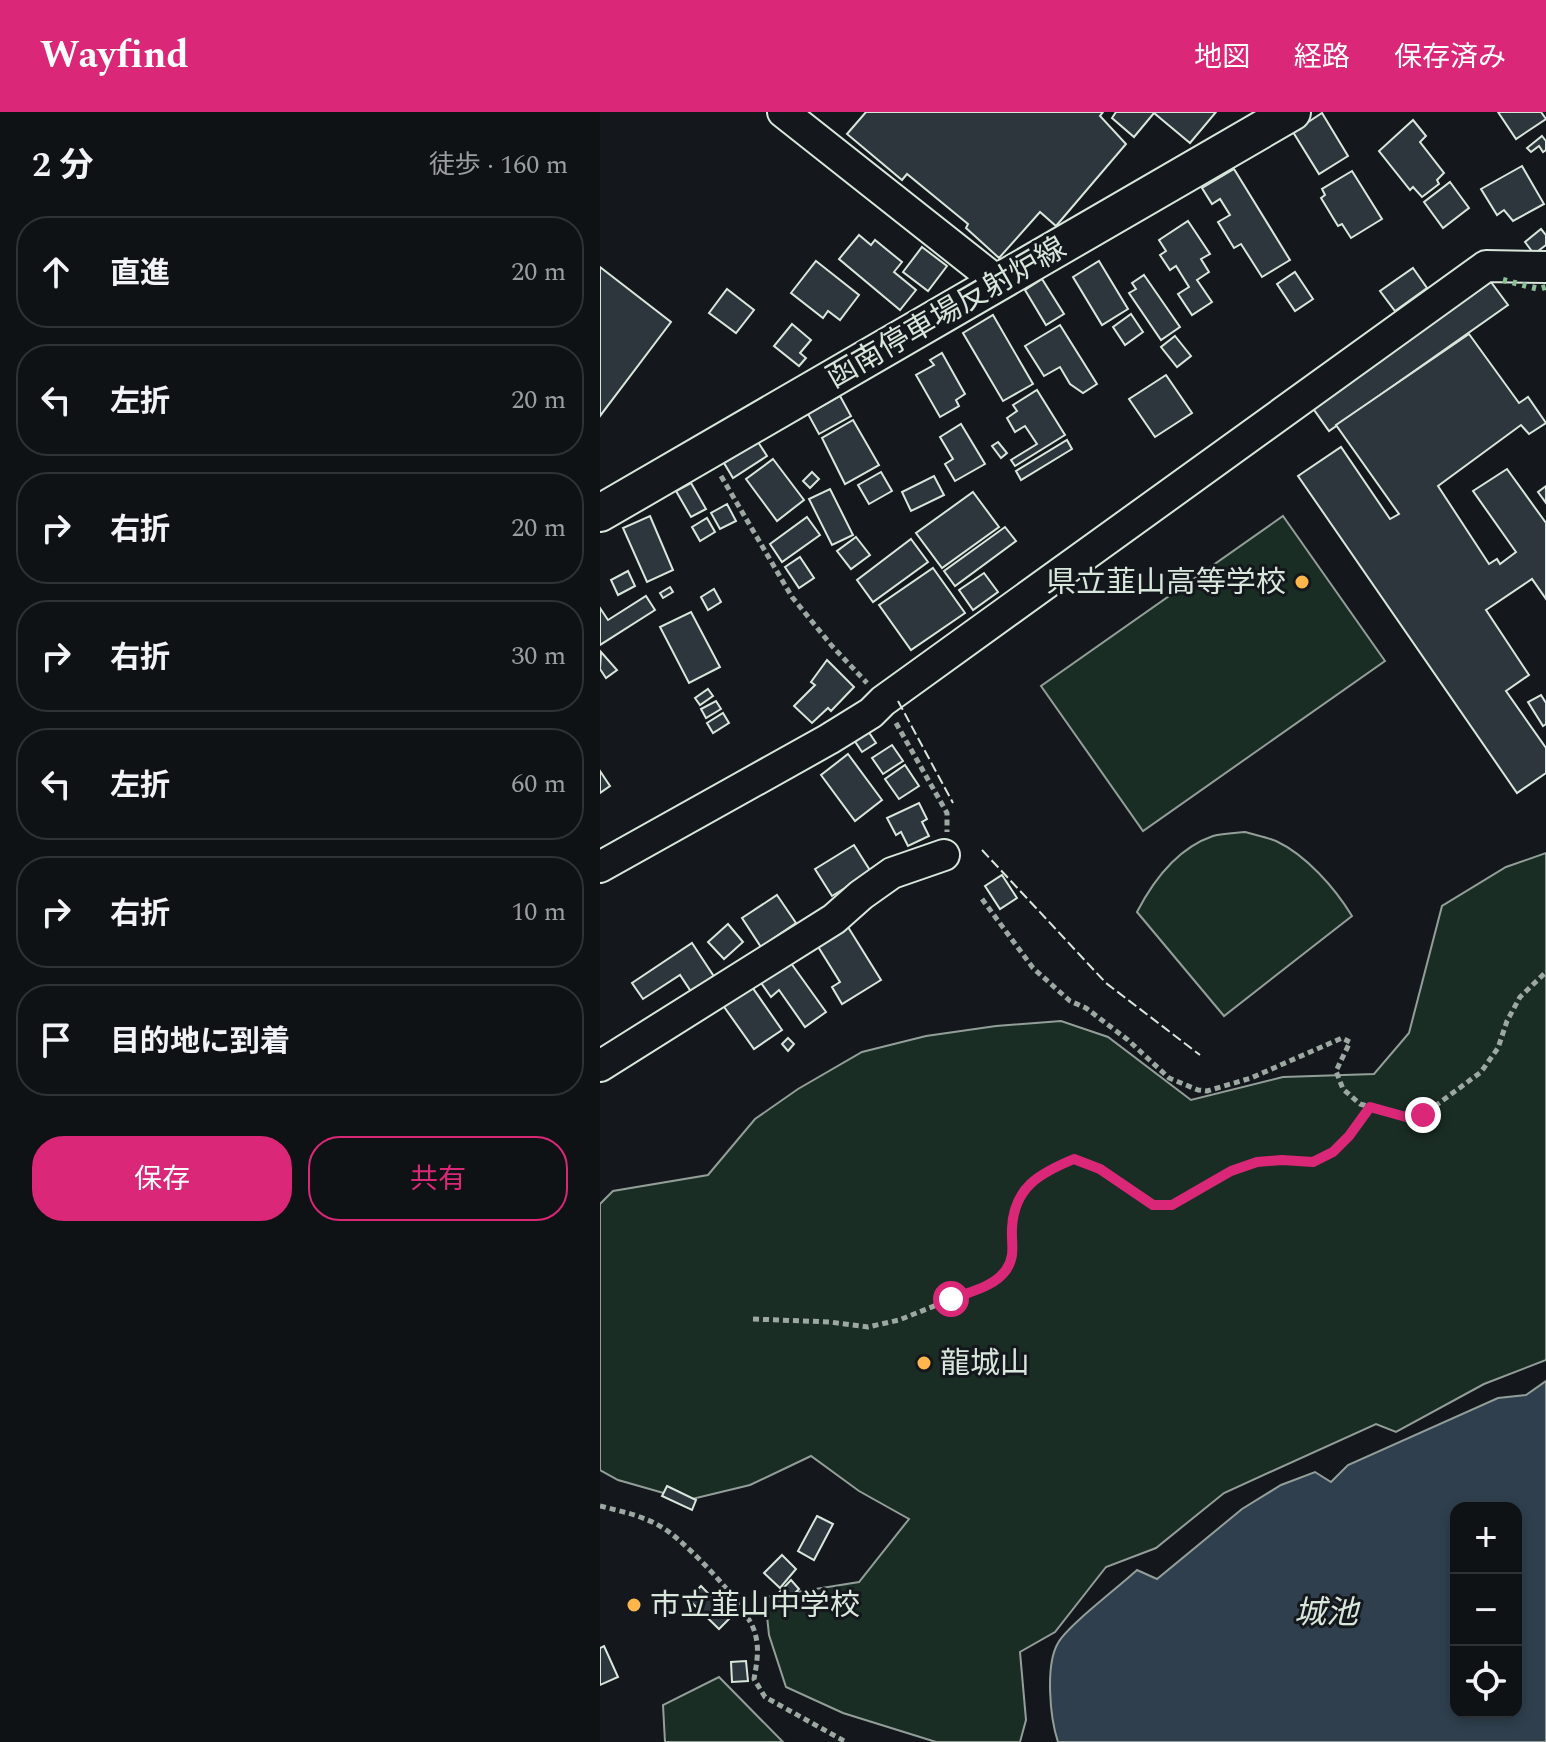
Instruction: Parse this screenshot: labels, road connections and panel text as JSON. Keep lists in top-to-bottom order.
{
  "streets": {
    "main road": ["函南停車場反射炉線"]
  },
  "water": ["城池"],
  "places": ["県立韮山高等学校", "龍城山", "市立韮山中学校"],
  "page": {
    "header": "Wayfind",
    "nav": ["地図", "経路", "保存済み"],
    "heading": ["2 分", "徒歩 · 160 m"],
    "list": [
      ["直進", "20 m"],
      ["左折", "20 m"],
      ["右折", "20 m"],
      ["右折", "30 m"],
      ["左折", "60 m"],
      ["右折", "10 m"],
      "目的地に到着"
    ],
    "buttons": ["保存", "共有"],
    "map_buttons": ["+", "−"]
  }
}
